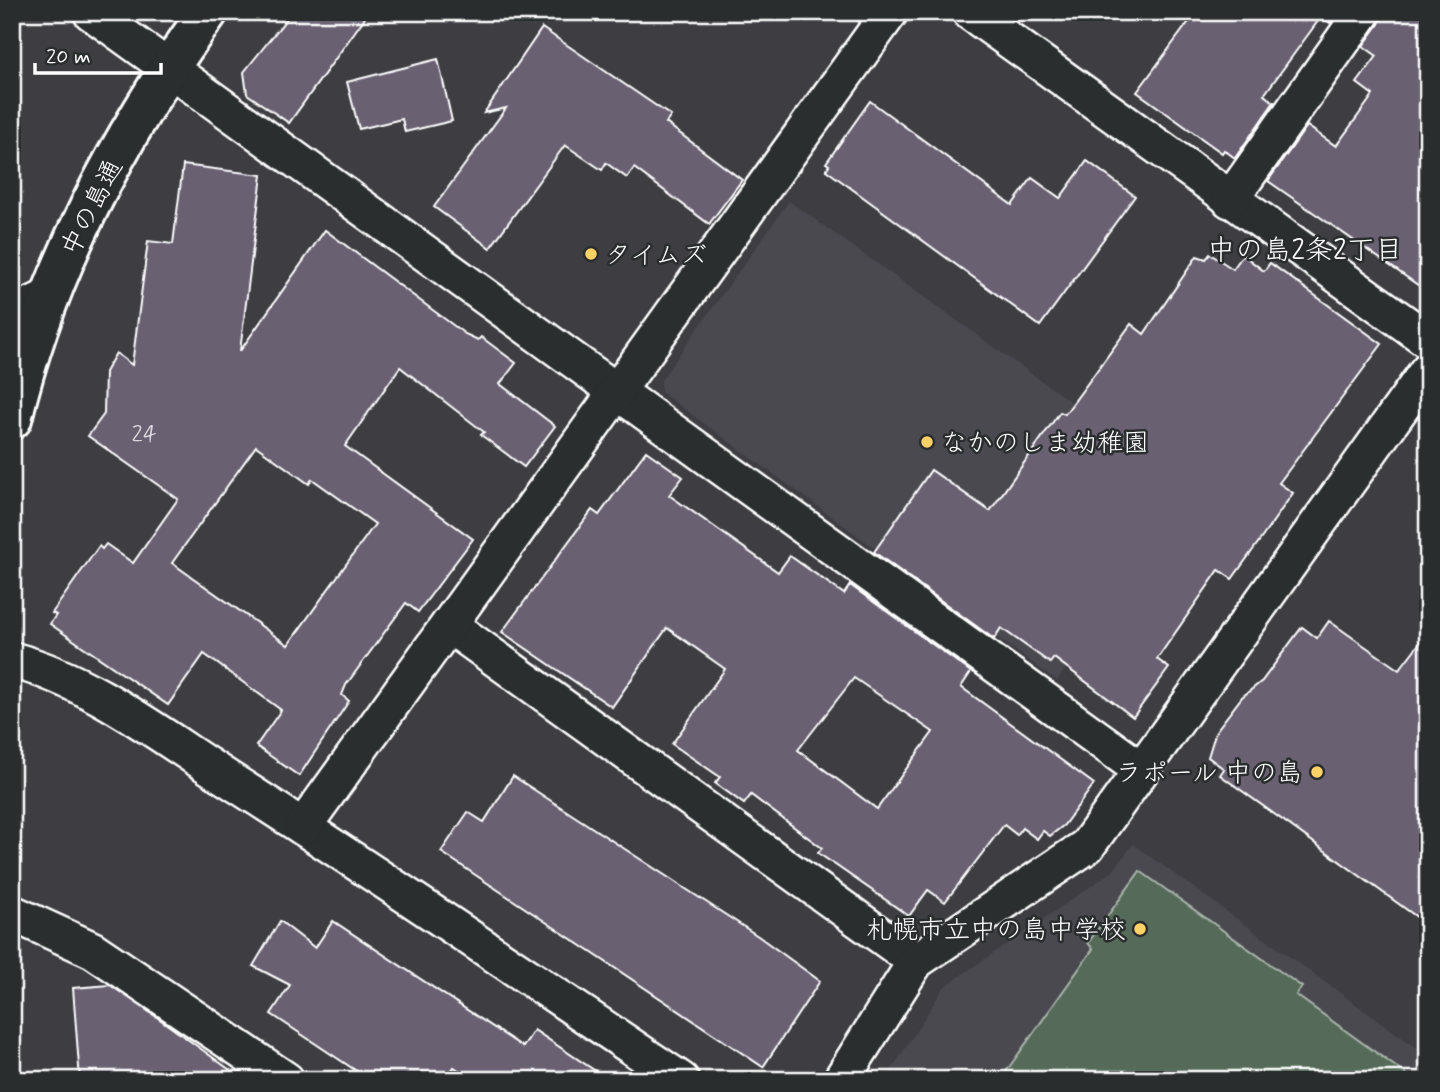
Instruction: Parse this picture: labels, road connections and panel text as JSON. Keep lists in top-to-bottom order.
{
  "streets": {
    "street": ["中の島通"]
  },
  "districts": ["中の島2条2丁目"],
  "places": [
    "タイムズ",
    "なかのしま幼稚園",
    "ラポール 中の島",
    "札幌市立中の島中学校"
  ],
  "house_numbers": ["24"],
  "scale_bar": "20 m"
}
